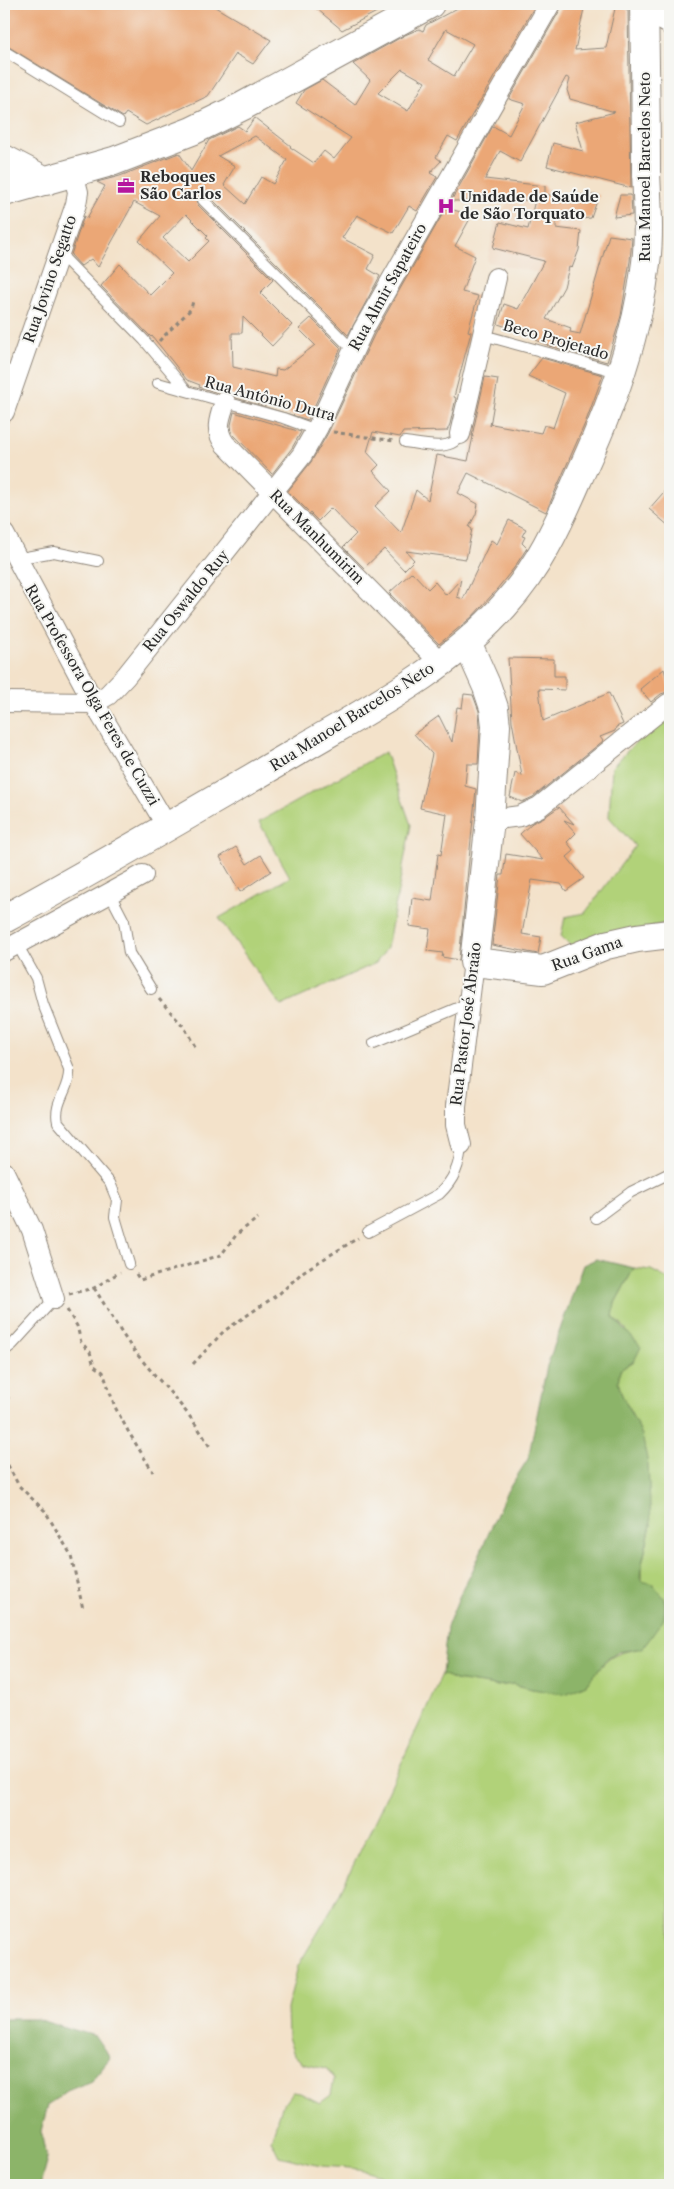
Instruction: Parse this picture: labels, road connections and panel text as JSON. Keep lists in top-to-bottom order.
{
  "streets": {
    "street": [
      "Rua Manoel Barcelos Neto",
      "Rua Jovino Segatto",
      "Rua Almir Sapateiro",
      "Rua Manhumirim",
      "Rua Oswaldo Ruy",
      "Rua Professora Olga Feres de Cuzzi",
      "Rua Gama",
      "Rua Pastor José Abraão"
    ],
    "lane": ["Beco Projetado", "Rua Antônio Dutra"]
  },
  "crossings": [
    ["Rua Manoel Barcelos Neto", "Beco Projetado"],
    ["Rua Manoel Barcelos Neto", "Rua Manhumirim"],
    ["Rua Manoel Barcelos Neto", "Rua Professora Olga Feres de Cuzzi"],
    ["Rua Manoel Barcelos Neto", "Rua Pastor José Abraão"],
    ["Rua Jovino Segatto", "Rua Antônio Dutra"],
    ["Rua Almir Sapateiro", "Rua Antônio Dutra"],
    ["Rua Almir Sapateiro", "Rua Manhumirim"],
    ["Rua Almir Sapateiro", "Rua Oswaldo Ruy"],
    ["Rua Antônio Dutra", "Rua Manhumirim"],
    ["Rua Manhumirim", "Rua Oswaldo Ruy"],
    ["Rua Oswaldo Ruy", "Rua Professora Olga Feres de Cuzzi"],
    ["Rua Gama", "Rua Pastor José Abraão"]
  ],
  "places": {
    "office": ["Reboques São Carlos"],
    "hospital": ["Unidade de Saúde de São Torquato"]
  }
}
